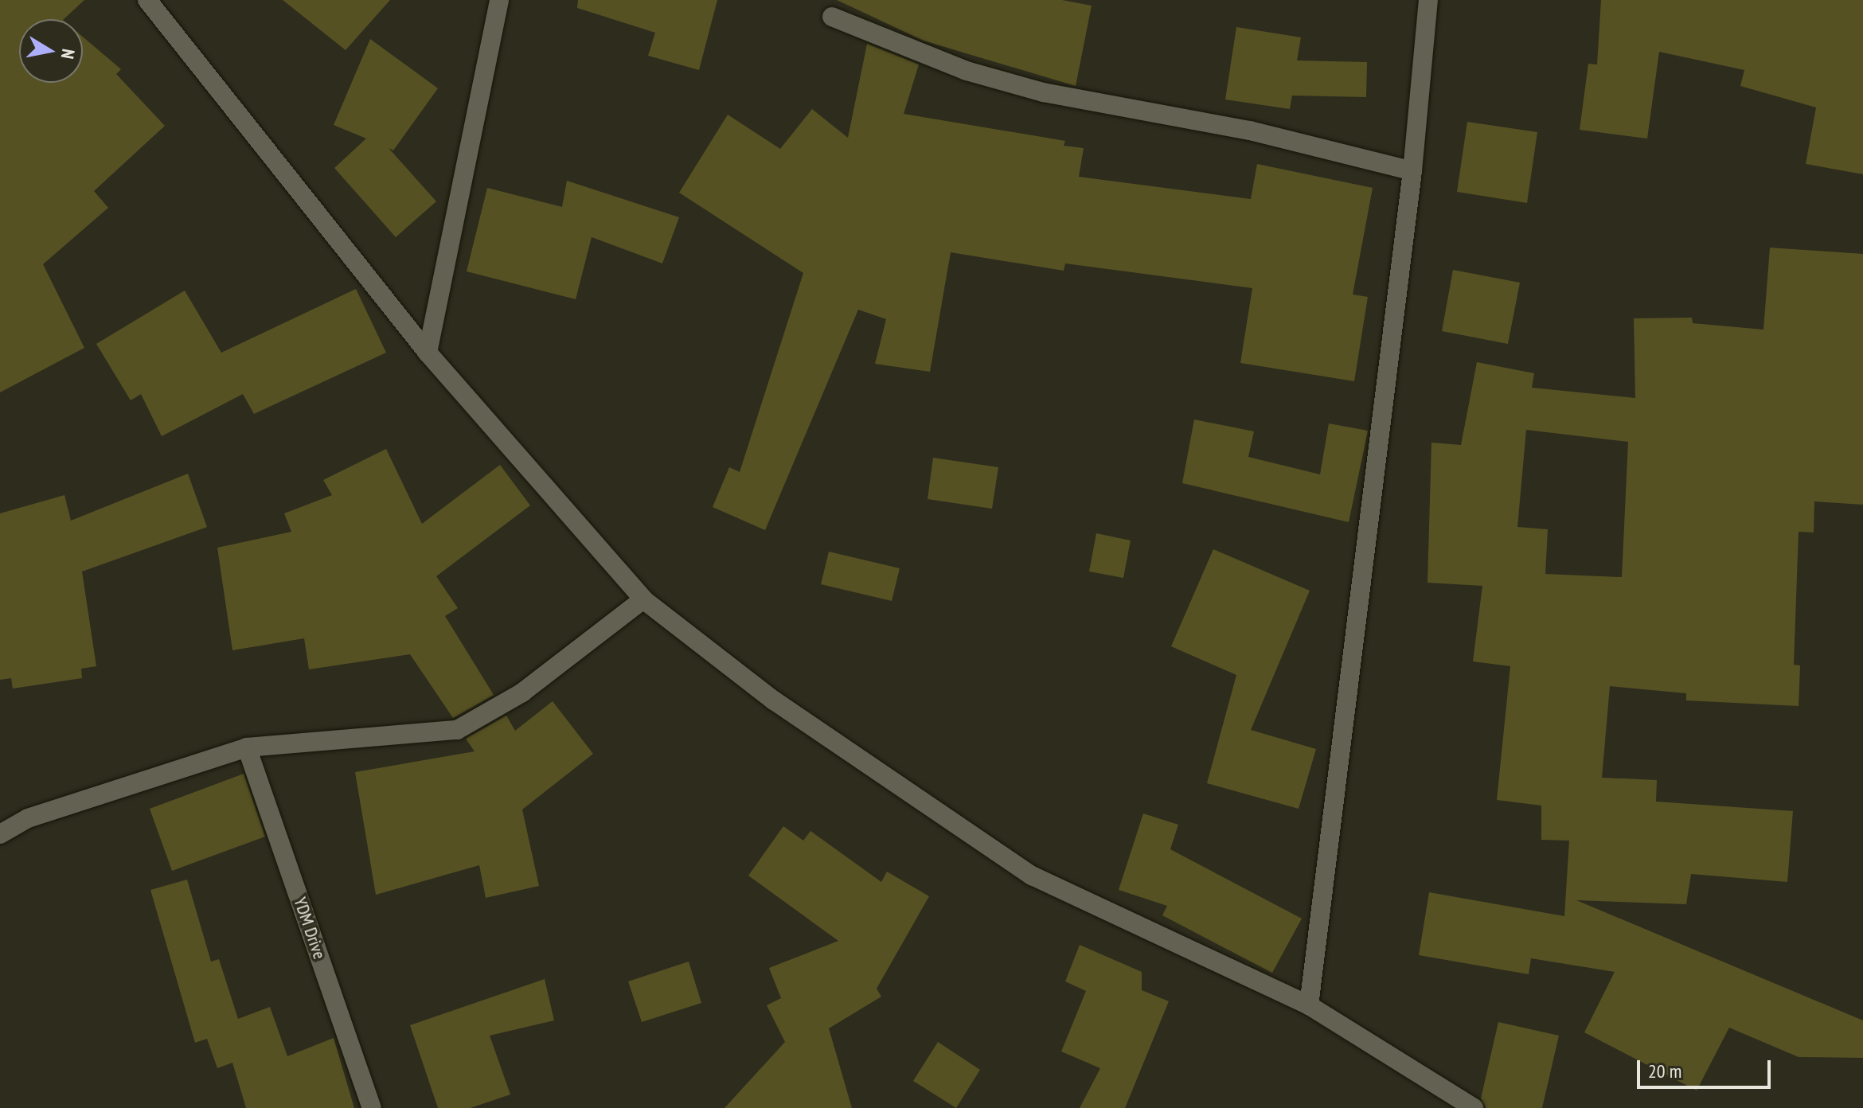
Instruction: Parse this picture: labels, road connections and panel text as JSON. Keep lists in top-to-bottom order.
{
  "streets": {
    "street": ["YDM Drive"]
  },
  "scale_bar": "20 m",
  "north": "right"
}
